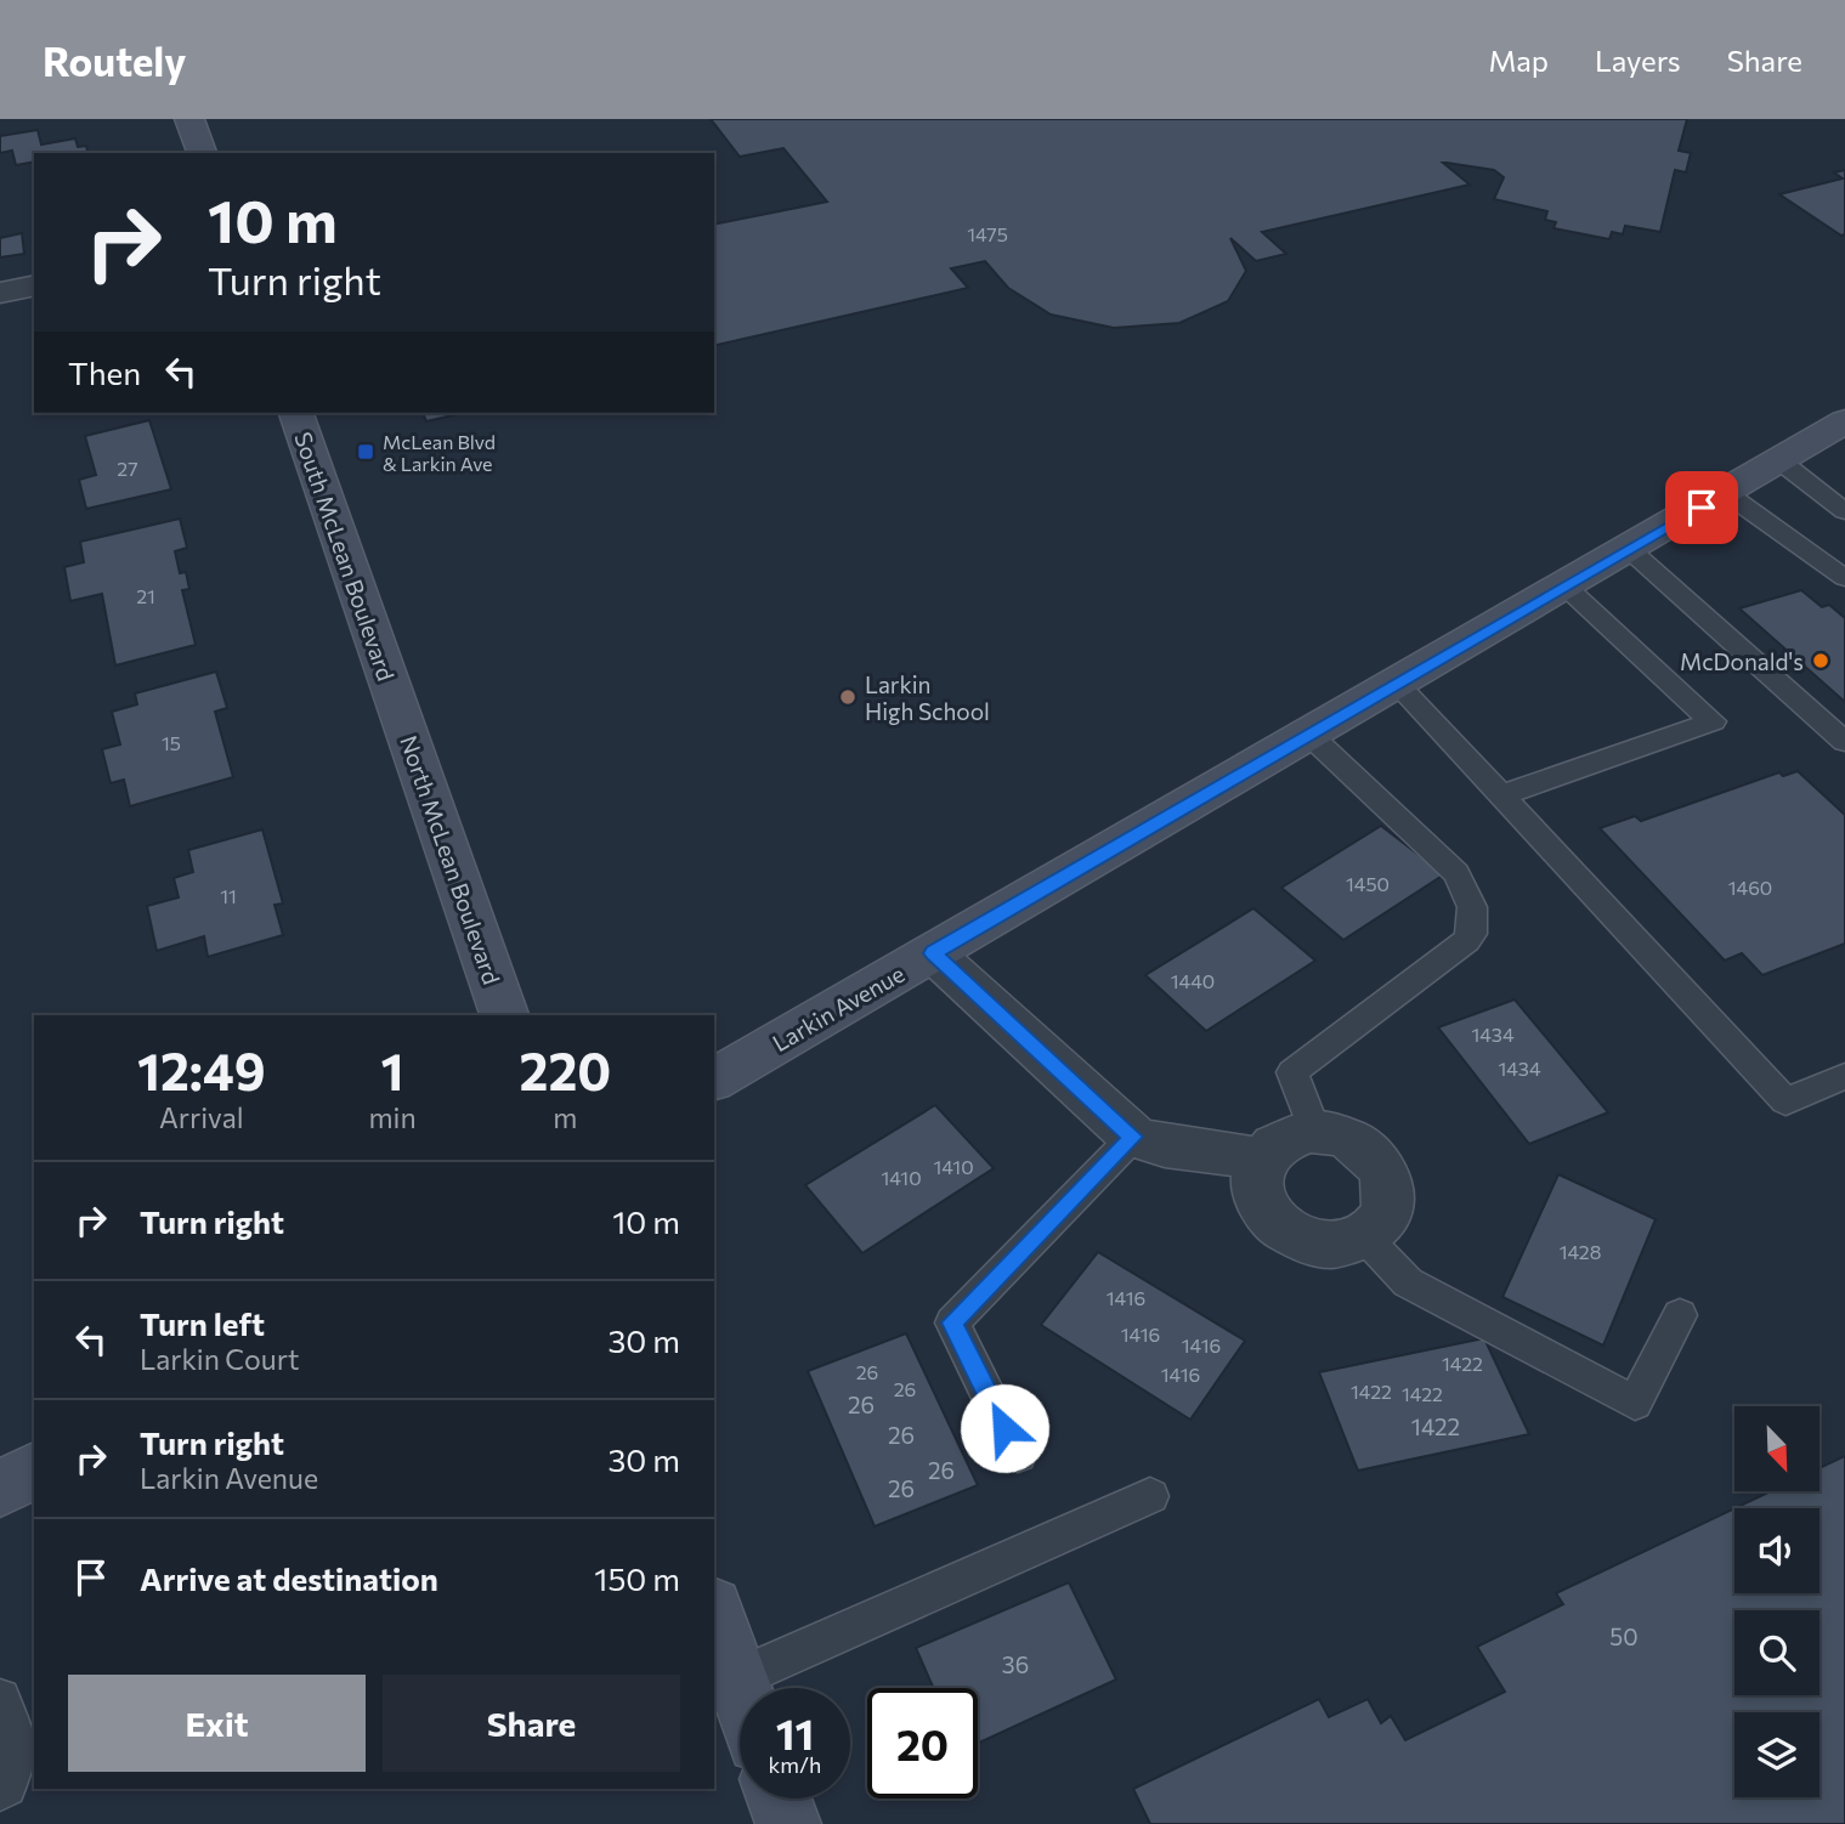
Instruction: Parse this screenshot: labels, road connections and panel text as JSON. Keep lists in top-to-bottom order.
{
  "streets": {
    "main road": ["South McLean Boulevard", "North McLean Boulevard", "Larkin Avenue"]
  },
  "crossings": [
    ["South McLean Boulevard", "North McLean Boulevard"]
  ],
  "places": {
    "transit": ["McLean Blvd & Larkin Ave"],
    "other": ["McDonald's", "Larkin High School"]
  },
  "house_numbers": [
    "1475",
    "27",
    "21",
    "15",
    "1450",
    "1460",
    "11",
    "1440",
    "1434",
    "1434",
    "1410",
    "1410",
    "1428",
    "1416",
    "1416",
    "1416",
    "1422",
    "26",
    "1416",
    "26",
    "1422",
    "1422",
    "26",
    "1422",
    "26",
    "26",
    "26",
    "50",
    "36"
  ],
  "north": "bottom right",
  "page": {
    "header": "Routely",
    "nav": ["Map", "Layers", "Share"],
    "turn": ["10 m", "Turn right"],
    "then": "Then",
    "eta": [
      "12:49",
      "Arrival",
      "1",
      "min",
      "220",
      "m"
    ],
    "list": [
      {
        "name": "Turn right",
        "value": "10 m"
      },
      {
        "name": "Turn left",
        "note": "Larkin Court",
        "value": "30 m"
      },
      {
        "name": "Turn right",
        "note": "Larkin Avenue",
        "value": "30 m"
      },
      {
        "name": "Arrive at destination",
        "value": "150 m"
      }
    ],
    "buttons": ["Exit", "Share"],
    "speed": "11 km/h",
    "limit": "20"
  }
}
